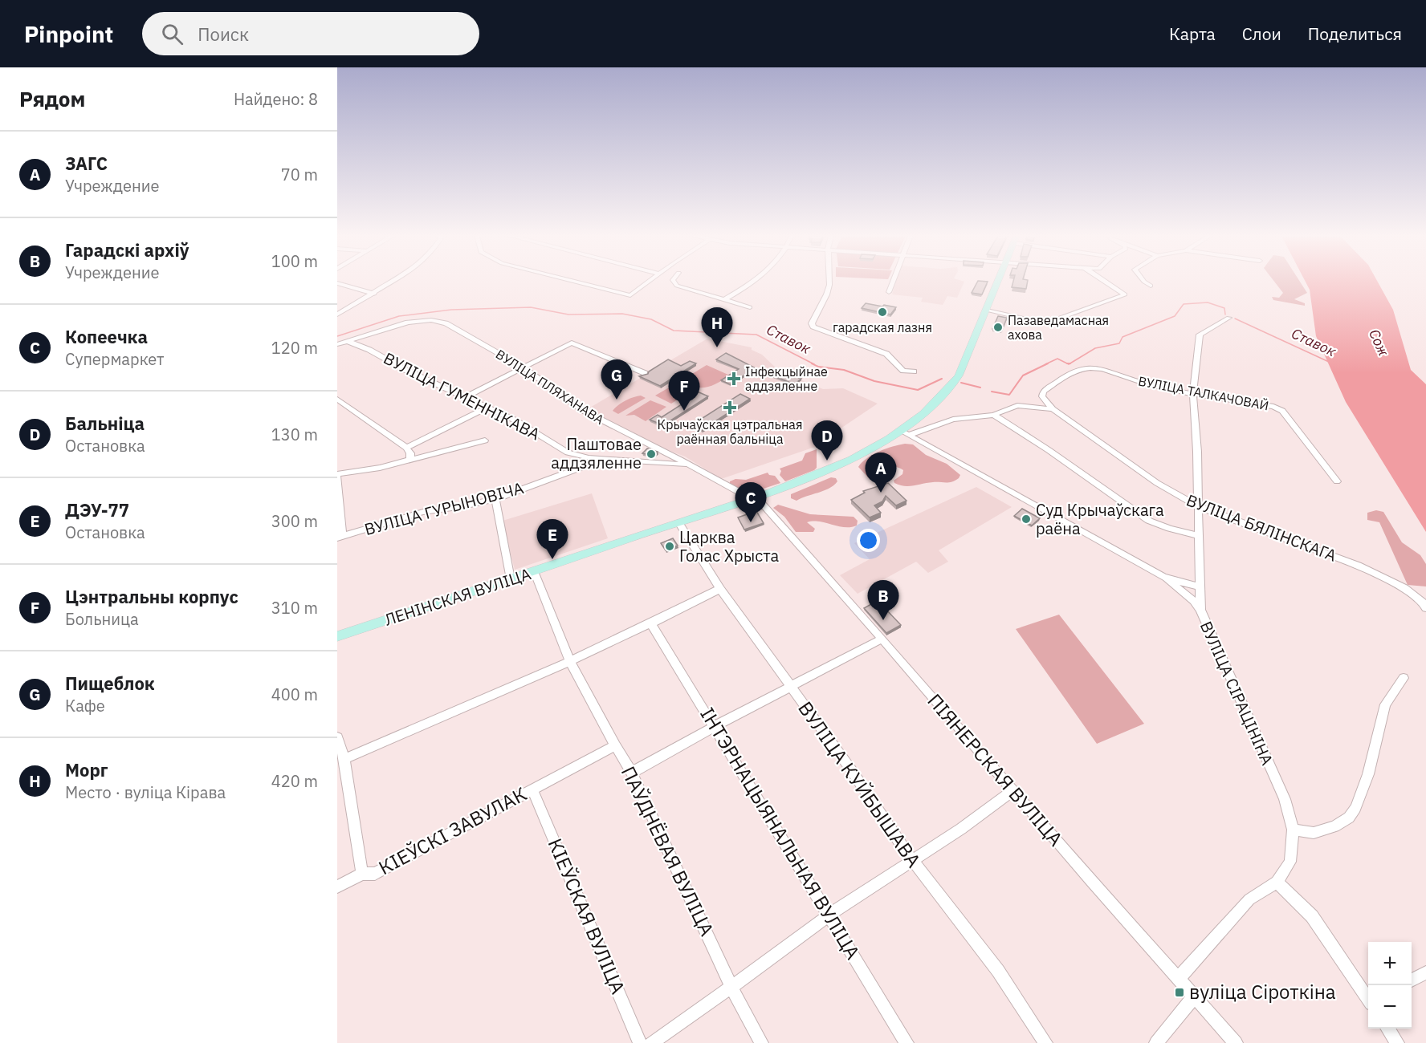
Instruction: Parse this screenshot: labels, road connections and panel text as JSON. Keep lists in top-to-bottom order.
{
  "streets": {
    "main road": ["ЛЕНІНСКАЯ ВУЛІЦА"],
    "street": [
      "ВУЛІЦА ПЛЯХАНАВА",
      "ВУЛІЦА ТАЛКАЧОВАЙ",
      "ВУЛІЦА ГУМЕННІКАВА",
      "ВУЛІЦА ГУРЫНОВІЧА",
      "ВУЛІЦА БЯЛІНСКАГА",
      "ВУЛІЦА СІРАЦІНІНА",
      "ПІЯНЕРСКАЯ ВУЛІЦА",
      "ВУЛІЦА КУЙБЫШАВА",
      "КІЕЎСКІ ЗАВУЛАК",
      "ІНТЭРНАЦЫЯНАЛЬНАЯ ВУЛІЦА",
      "ПАЎДНЁВАЯ ВУЛІЦА",
      "КІЕЎСКАЯ ВУЛІЦА"
    ]
  },
  "crossings": [
    ["ВУЛІЦА ПЛЯХАНАВА", "ВУЛІЦА ГУМЕННІКАВА"],
    ["ВУЛІЦА ПЛЯХАНАВА", "ЛЕНІНСКАЯ ВУЛІЦА"],
    ["ВУЛІЦА ПЛЯХАНАВА", "ПІЯНЕРСКАЯ ВУЛІЦА"],
    ["ВУЛІЦА ТАЛКАЧОВАЙ", "ВУЛІЦА БЯЛІНСКАГА"],
    ["ВУЛІЦА ТАЛКАЧОВАЙ", "ВУЛІЦА СІРАЦІНІНА"],
    ["ВУЛІЦА ГУМЕННІКАВА", "ВУЛІЦА ГУРЫНОВІЧА"],
    ["ВУЛІЦА БЯЛІНСКАГА", "ЛЕНІНСКАЯ ВУЛІЦА"],
    ["ВУЛІЦА БЯЛІНСКАГА", "ВУЛІЦА СІРАЦІНІНА"],
    ["ЛЕНІНСКАЯ ВУЛІЦА", "ПІЯНЕРСКАЯ ВУЛІЦА"],
    ["ЛЕНІНСКАЯ ВУЛІЦА", "ВУЛІЦА КУЙБЫШАВА"],
    ["ЛЕНІНСКАЯ ВУЛІЦА", "ПАЎДНЁВАЯ ВУЛІЦА"],
    ["ВУЛІЦА СІРАЦІНІНА", "ПІЯНЕРСКАЯ ВУЛІЦА"],
    ["КІЕЎСКІ ЗАВУЛАК", "ПАЎДНЁВАЯ ВУЛІЦА"],
    ["КІЕЎСКІ ЗАВУЛАК", "КІЕЎСКАЯ ВУЛІЦА"]
  ],
  "water": ["Ставок", "Сож"],
  "places": {
    "other": [
      "гарадская лазня",
      "Пазаведамасная ахова",
      "Паштовае аддзяленне",
      "Суд Крычаўскага раёна",
      "Царква Голас Хрыста"
    ],
    "health": ["Інфекцыйнае аддзяленне", "Крычаўская цэтральная раённая бальніца"],
    "transit": ["вуліца Сіроткіна"]
  },
  "page": {
    "header": "Pinpoint",
    "search": "Поиск",
    "nav": ["Карта", "Слои", "Поделиться"],
    "heading": ["Рядом", "Найдено: 8"],
    "list": [
      {
        "mark": "A",
        "name": "ЗАГС",
        "note": "Учреждение",
        "value": "70 m"
      },
      {
        "mark": "B",
        "name": "Гарадскі архіў",
        "note": "Учреждение",
        "value": "100 m"
      },
      {
        "mark": "C",
        "name": "Копеечка",
        "note": "Супермаркет",
        "value": "120 m"
      },
      {
        "mark": "D",
        "name": "Бальніца",
        "note": "Остановка",
        "value": "130 m"
      },
      {
        "mark": "E",
        "name": "ДЭУ-77",
        "note": "Остановка",
        "value": "300 m"
      },
      {
        "mark": "F",
        "name": "Цэнтральны корпус",
        "note": "Больница",
        "value": "310 m"
      },
      {
        "mark": "G",
        "name": "Пищеблок",
        "note": "Кафе",
        "value": "400 m"
      },
      {
        "mark": "H",
        "name": "Морг",
        "note": "Место · вуліца Кірава",
        "value": "420 m"
      }
    ],
    "pins": [
      "H",
      "G",
      "F",
      "D",
      "A",
      "C",
      "E",
      "B"
    ],
    "map_buttons": ["+", "−"]
  }
}
